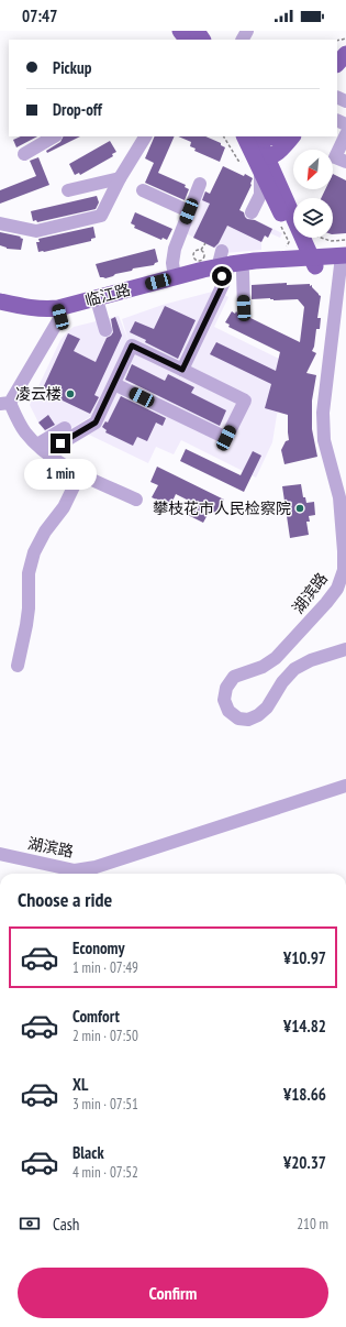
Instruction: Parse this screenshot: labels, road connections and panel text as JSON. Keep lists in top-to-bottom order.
{
  "streets": {
    "main road": ["临江路"],
    "street": ["湖滨路"]
  },
  "crossings": [
    ["临江路", "湖滨路"]
  ],
  "places": ["凌云楼", "攀枝花市人民检察院"],
  "north": "bottom left",
  "page": {
    "status": "07:47",
    "banner": ["Pickup", "Drop-off"],
    "bubble": "1 min",
    "heading": "Choose a ride",
    "list": [
      {
        "name": "Economy",
        "note": "1 min · 07:49",
        "value": "¥10.97"
      },
      {
        "name": "Comfort",
        "note": "2 min · 07:50",
        "value": "¥14.82"
      },
      {
        "name": "XL",
        "note": "3 min · 07:51",
        "value": "¥18.66"
      },
      {
        "name": "Black",
        "note": "4 min · 07:52",
        "value": "¥20.37"
      }
    ],
    "pay": ["Cash", "210 m"],
    "buttons": "Confirm"
  }
}
